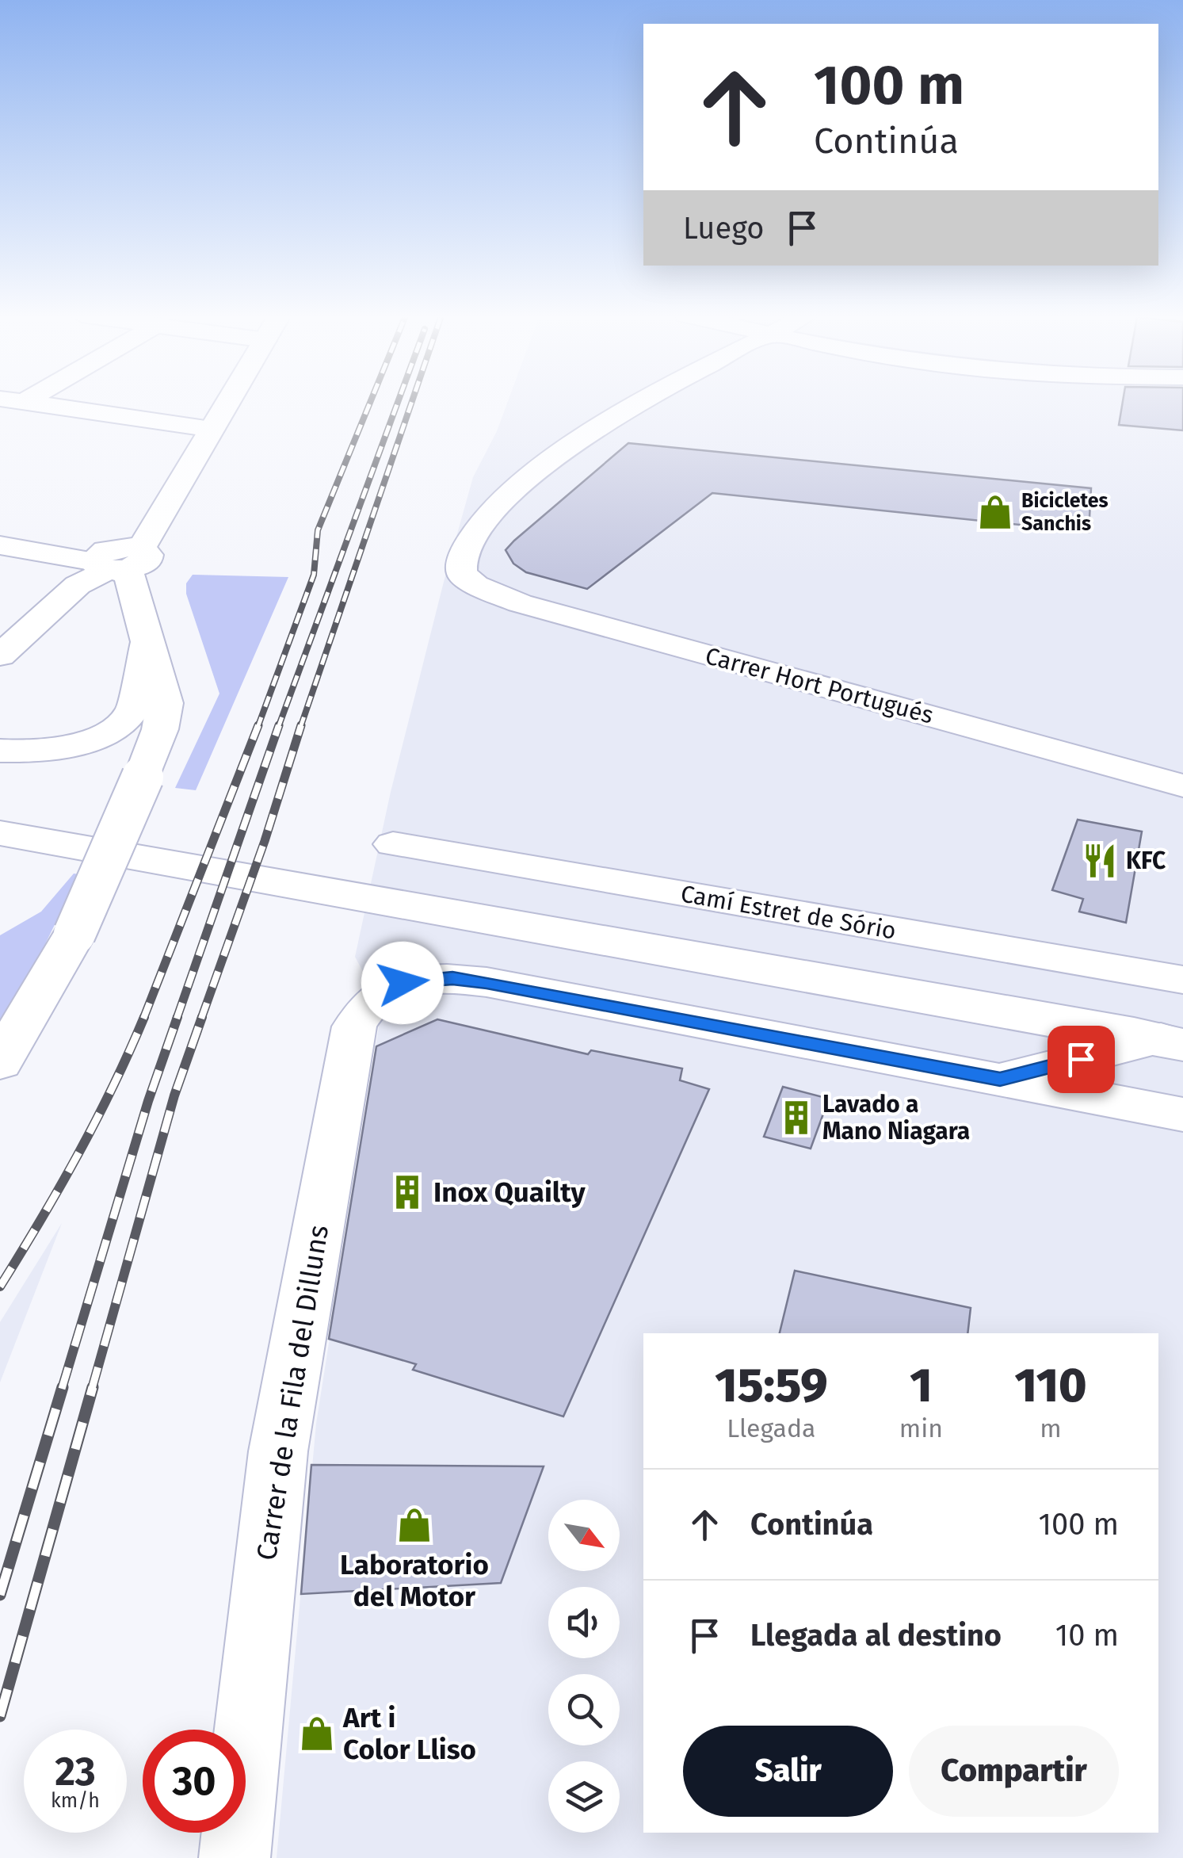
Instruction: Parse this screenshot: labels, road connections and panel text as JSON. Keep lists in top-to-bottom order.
{
  "streets": {
    "street": ["Carrer Hort Portugués", "Camí Estret de Sório", "Carrer de la Fila del Dilluns"]
  },
  "places": {
    "shop": ["Bicicletes Sanchis", "Laboratorio del Motor", "Art i Color Lliso"],
    "restaurant": ["KFC"],
    "building": ["Lavado a Mano Niagara", "Inox Quailty"]
  },
  "north": "bottom right",
  "page": {
    "turn": ["100 m", "Continúa"],
    "then": "Luego",
    "eta": [
      "15:59",
      "Llegada",
      "1",
      "min",
      "110",
      "m"
    ],
    "list": [
      {
        "name": "Continúa",
        "value": "100 m"
      },
      {
        "name": "Llegada al destino",
        "value": "10 m"
      }
    ],
    "buttons": ["Salir", "Compartir"],
    "speed": "23 km/h",
    "limit": "30"
  }
}
